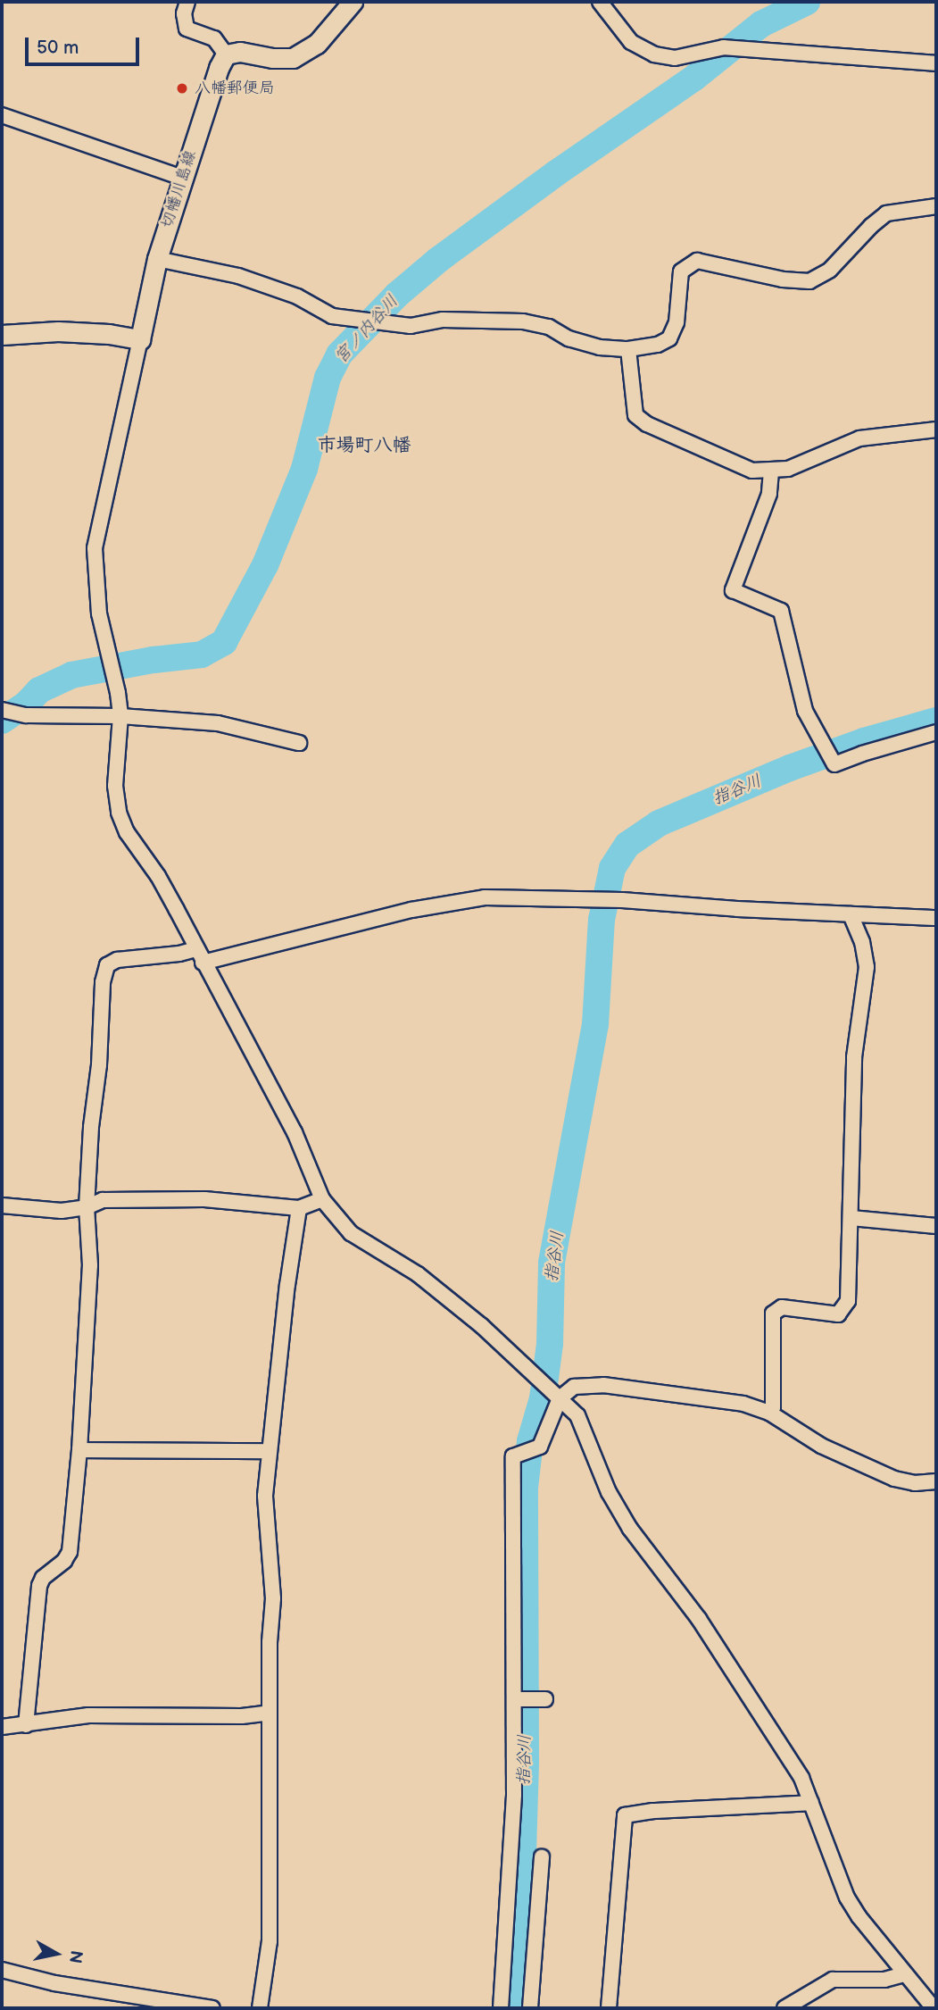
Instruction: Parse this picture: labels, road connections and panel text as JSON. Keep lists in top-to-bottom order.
{
  "streets": {
    "main road": ["切幡川島線"]
  },
  "districts": ["市場町八幡"],
  "water": ["宮ノ内谷川", "指谷川"],
  "places": ["八幡郵便局"],
  "scale_bar": "50 m",
  "north": "right"
}
